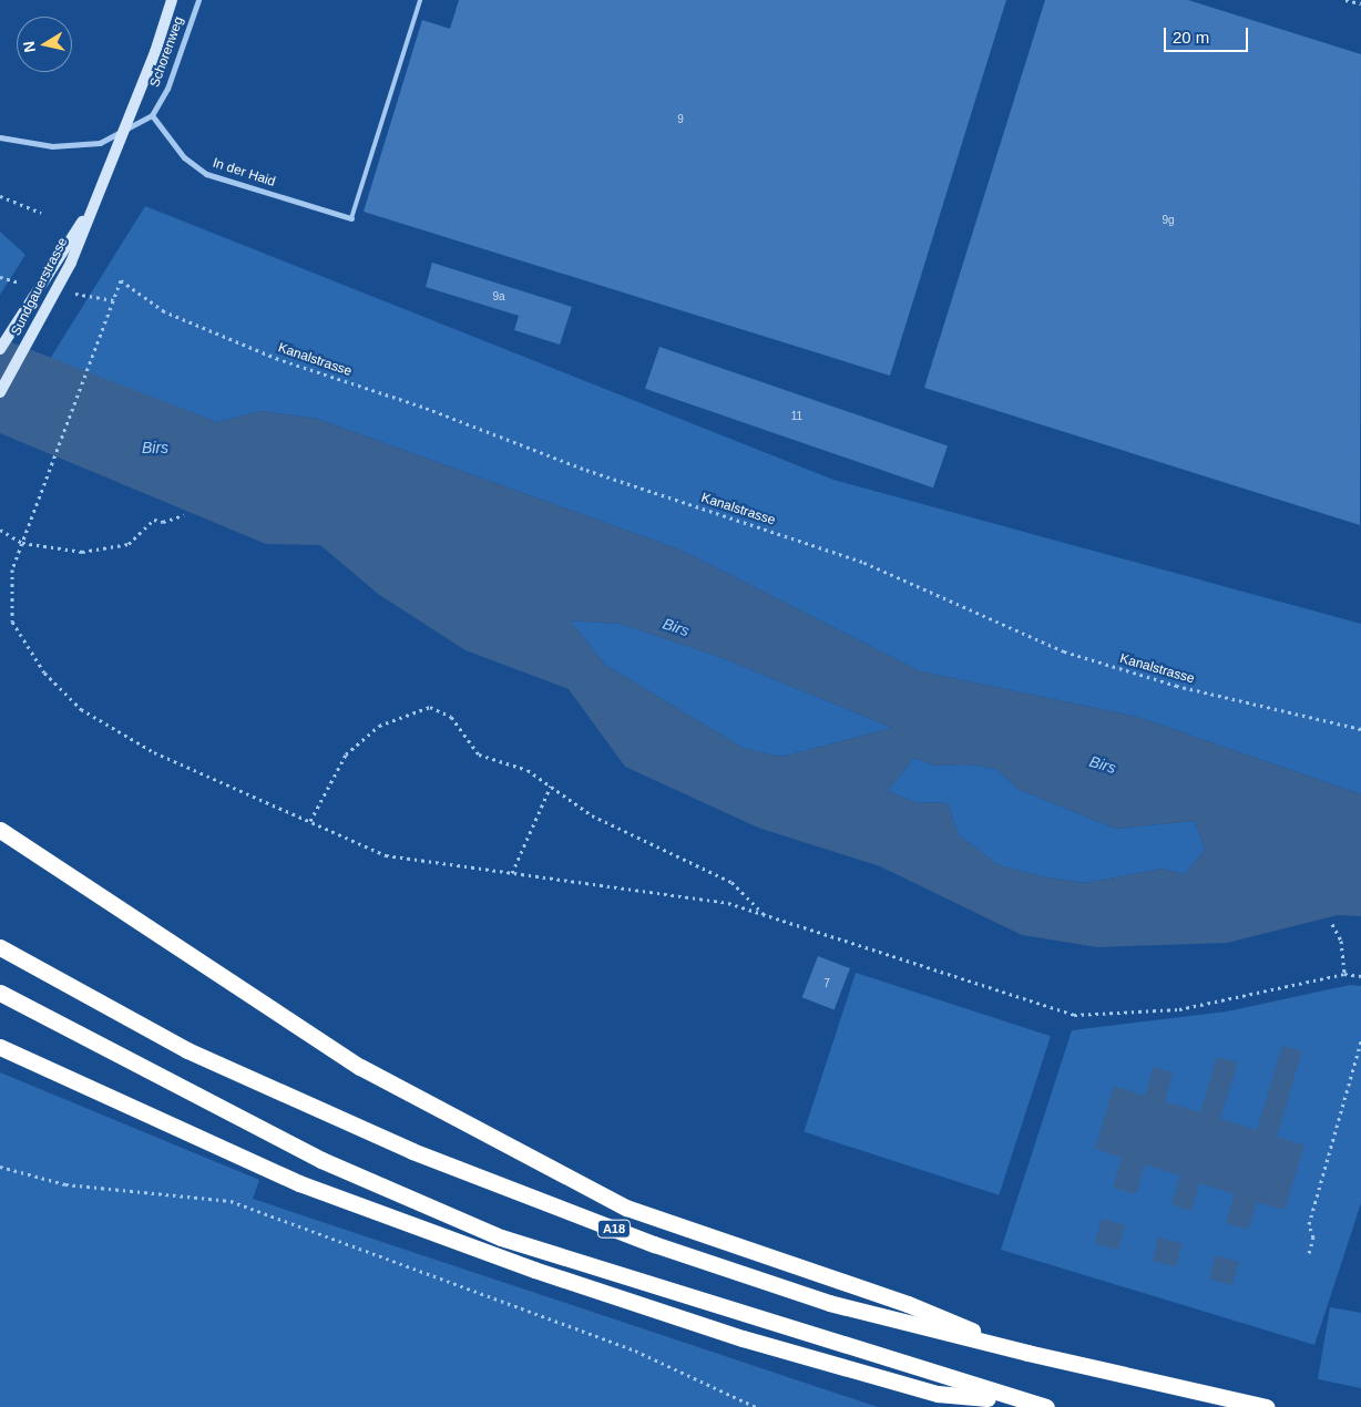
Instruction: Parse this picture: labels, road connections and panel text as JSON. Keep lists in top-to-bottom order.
{
  "streets": {
    "highway": ["A18"],
    "main road": ["Sundgauerstrasse"],
    "street": ["Schorenweg", "In der Haid"],
    "path": ["Kanalstrasse"]
  },
  "crossings": [
    ["Schorenweg", "In der Haid"]
  ],
  "water": ["Birs"],
  "house_numbers": [
    "9",
    "9g",
    "9a",
    "11",
    "7"
  ],
  "scale_bar": "20 m",
  "north": "left"
}
